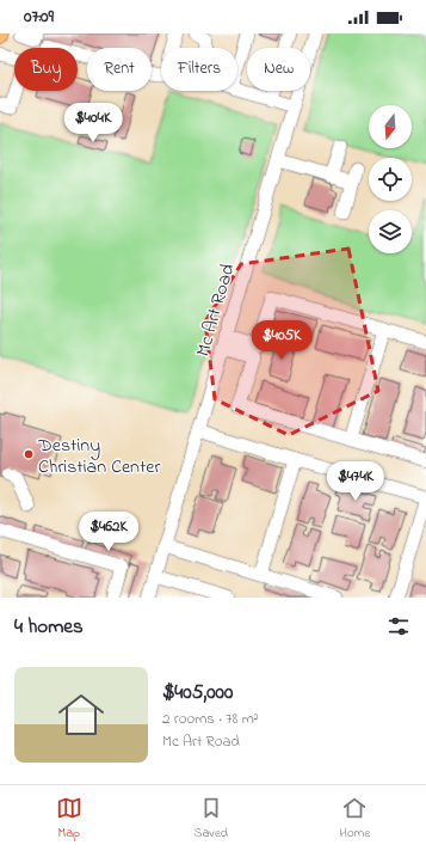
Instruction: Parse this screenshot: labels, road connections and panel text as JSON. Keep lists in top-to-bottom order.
{
  "streets": {
    "street": ["Mc Art Road"]
  },
  "places": ["Destiny Christian Center"],
  "north": "bottom",
  "page": {
    "status": "07:09",
    "chip": [
      "Buy",
      "Rent",
      "Filters",
      "New"
    ],
    "price": [
      "$404K",
      "$405K",
      "$474K",
      "$462K"
    ],
    "heading": "4 homes",
    "list": [
      {
        "name": "$405,000",
        "note": "2 rooms · 78 m² · Mc Art Road"
      }
    ],
    "tabs": ["Map", "Saved", "Home"]
  }
}
